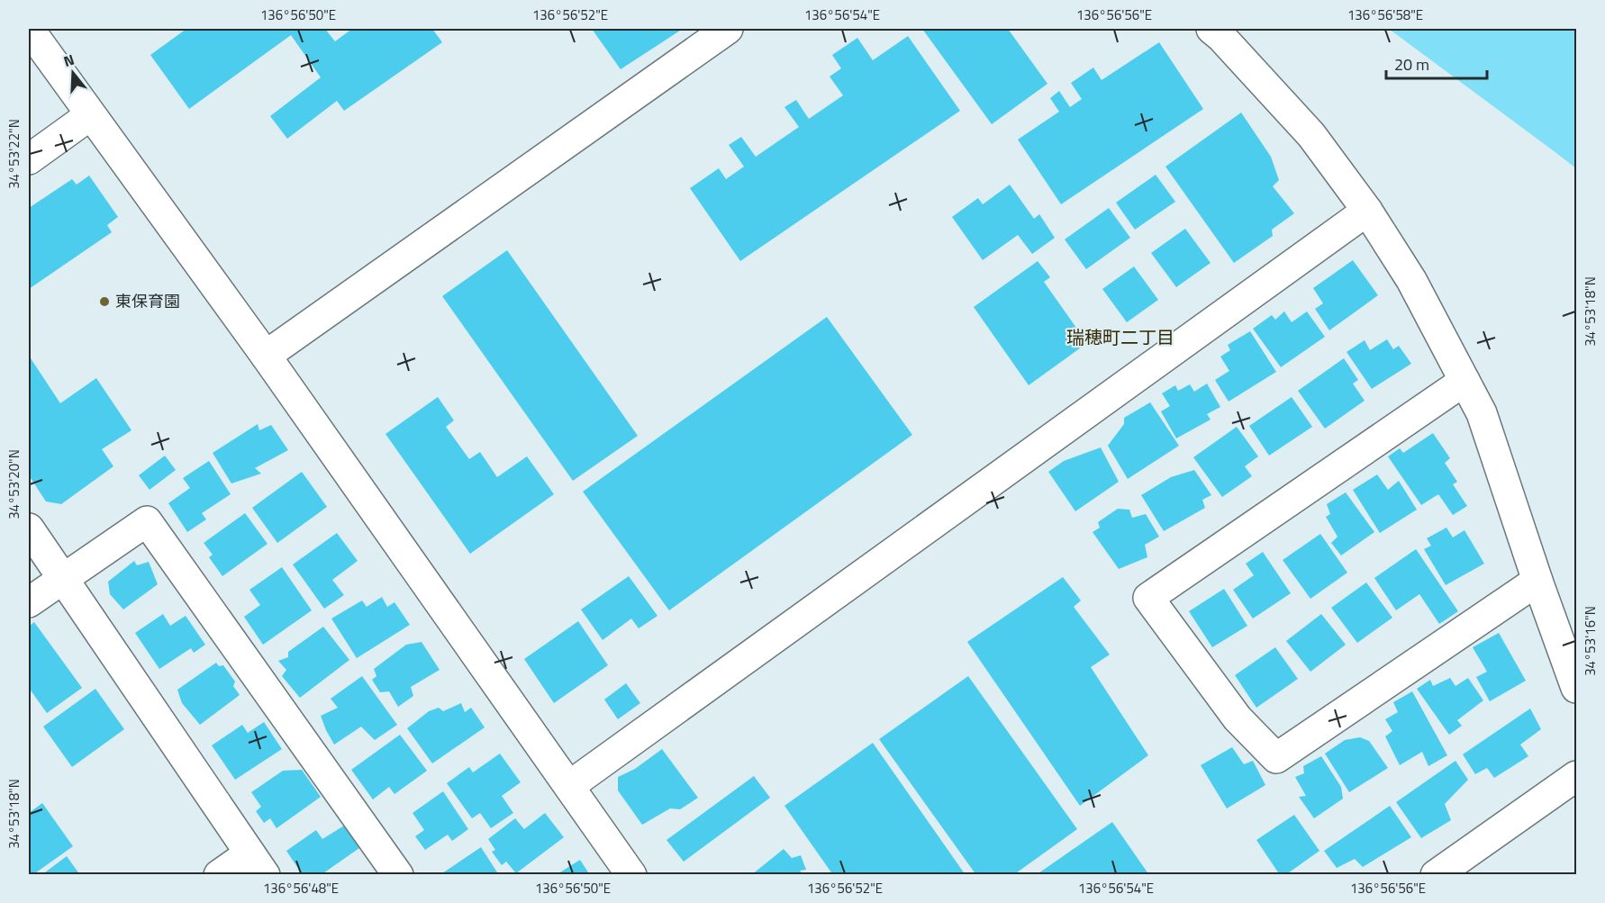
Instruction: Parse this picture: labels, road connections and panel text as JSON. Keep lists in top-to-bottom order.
{
  "districts": ["瑞穂町二丁目"],
  "places": ["東保育園"],
  "scale_bar": "20 m",
  "north": "top",
  "coordinates": [
    "136°56'50\"E",
    "136°56'52\"E",
    "136°56'54\"E",
    "136°56'56\"E",
    "136°56'58\"E",
    "34°53'22\"N",
    "34°53'18\"N",
    "34°53'20\"N",
    "34°53'16\"N",
    "136°56'48\"E"
  ]
}
